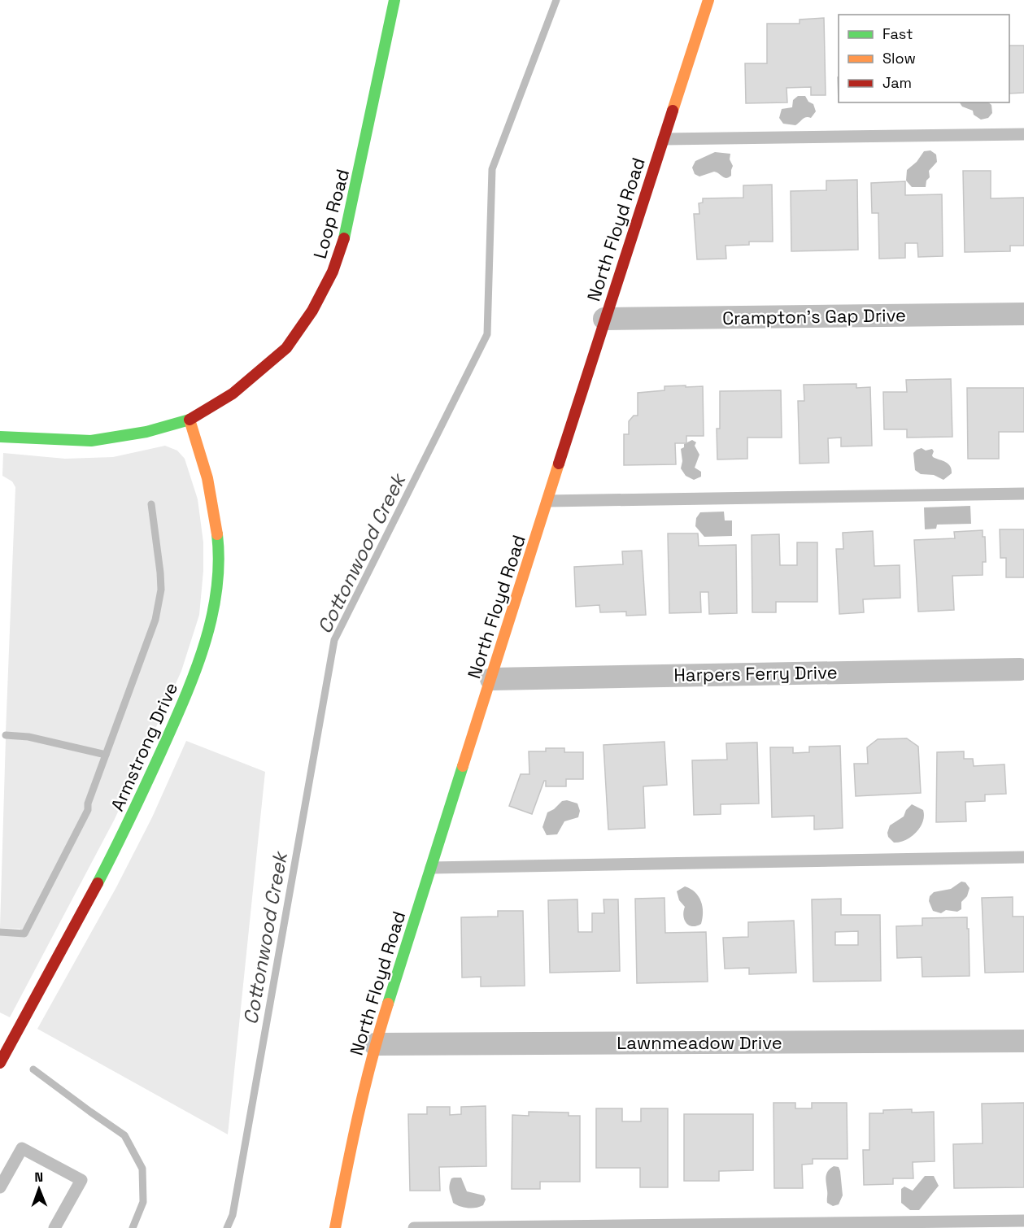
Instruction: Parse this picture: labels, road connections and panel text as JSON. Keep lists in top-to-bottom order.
{
  "streets": {
    "street": [
      "Loop Road",
      "North Floyd Road",
      "Crampton's Gap Drive",
      "Harpers Ferry Drive",
      "Armstrong Drive",
      "Lawnmeadow Drive"
    ]
  },
  "crossings": [
    ["Loop Road", "Armstrong Drive"],
    ["North Floyd Road", "Crampton's Gap Drive"],
    ["North Floyd Road", "Harpers Ferry Drive"],
    ["North Floyd Road", "Lawnmeadow Drive"]
  ],
  "water": ["Cottonwood Creek"],
  "legend": ["Fast", "Slow", "Jam"],
  "north": "top"
}
